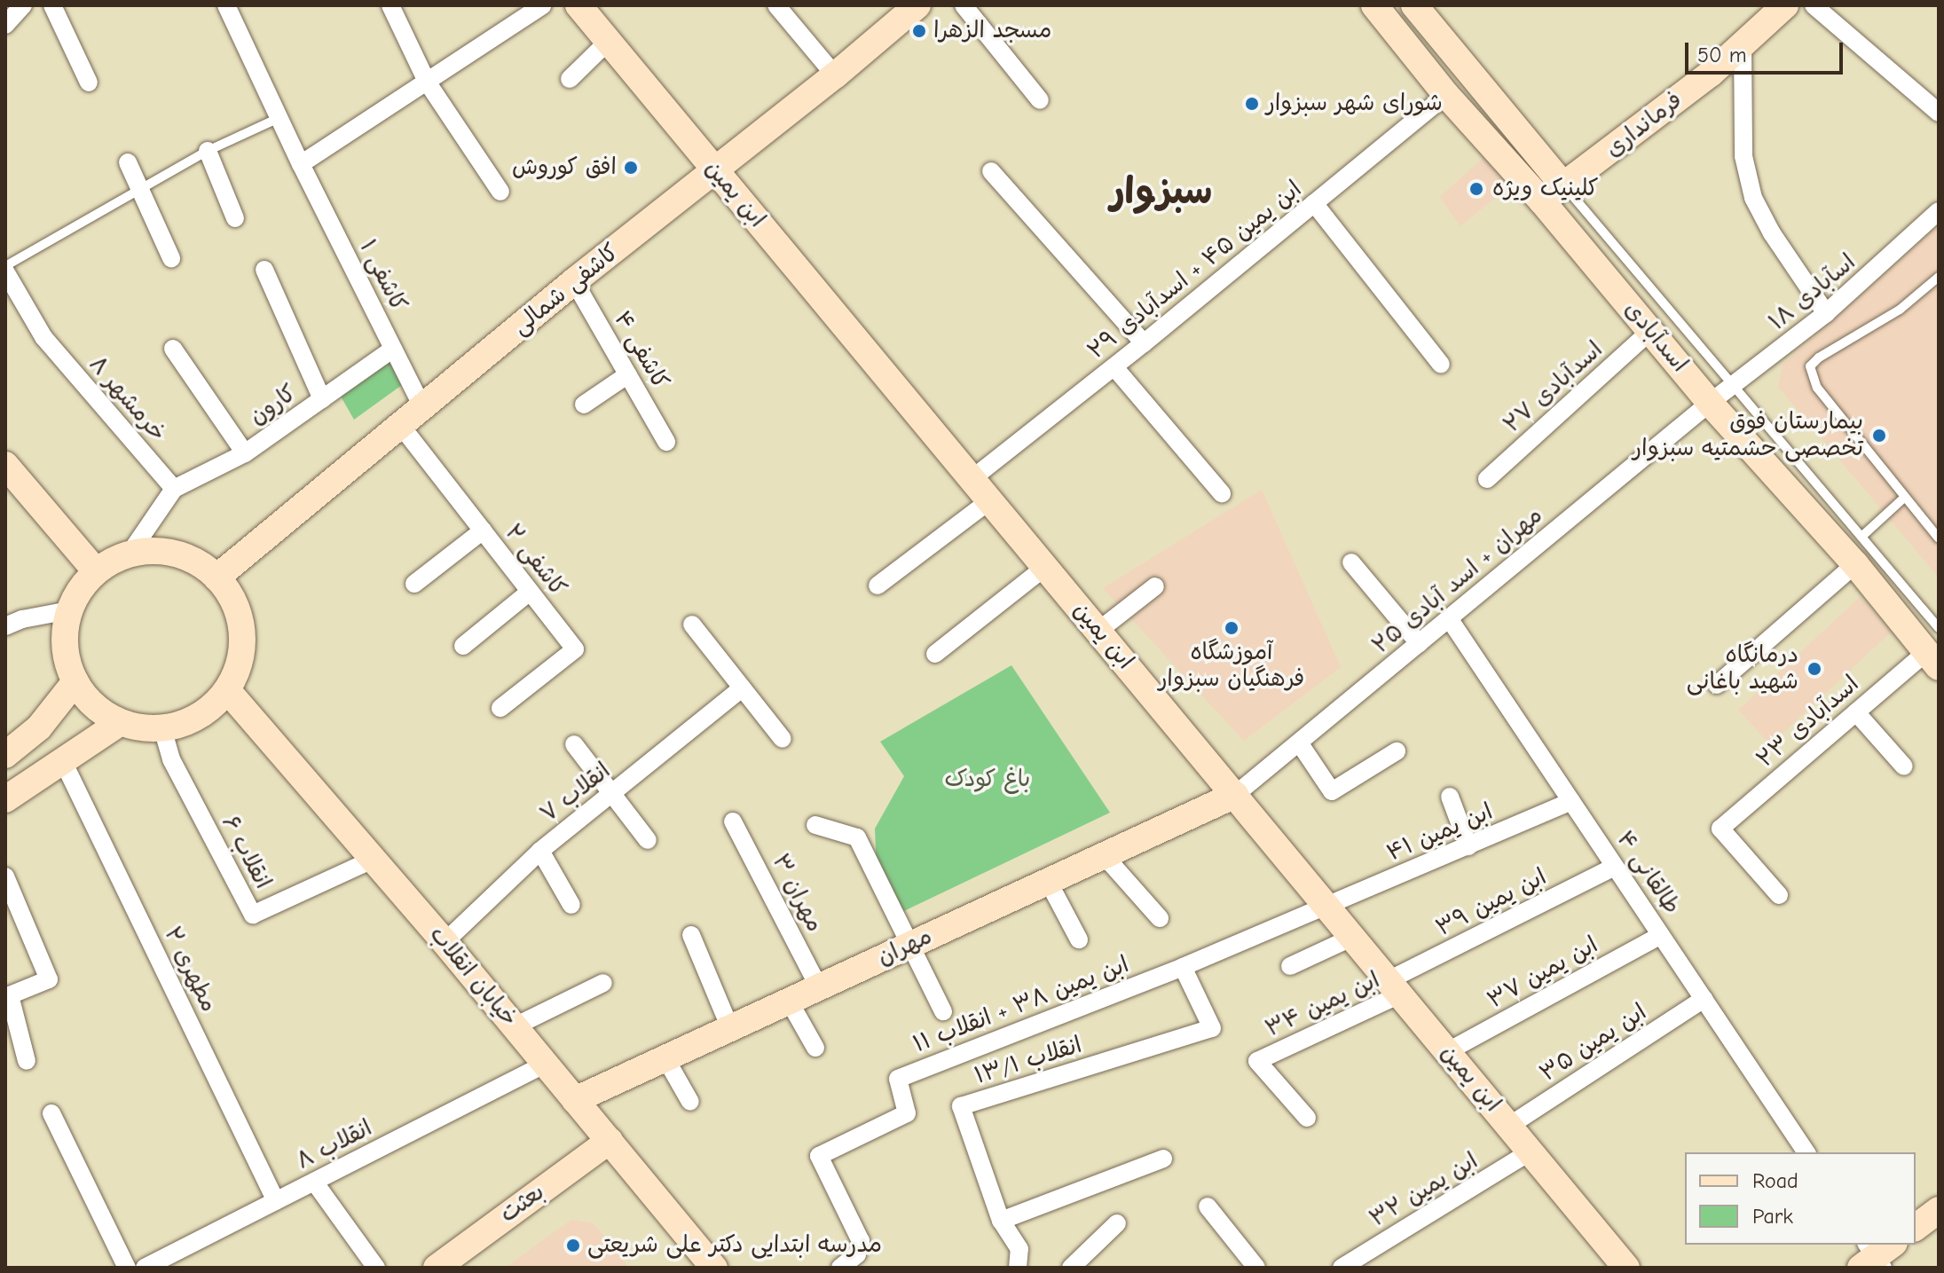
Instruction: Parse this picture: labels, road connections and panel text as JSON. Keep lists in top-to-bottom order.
{
  "streets": {
    "main road": [
      "فرمانداری",
      "ابن یمین",
      "کاشفی شمالی",
      "اسدآبادی",
      "مهران",
      "خیابان انقلاب",
      "بعثت"
    ],
    "street": [
      "ابن یمین ۴۵ + اسدآبادی ۲۹",
      "کاشفی ۱",
      "اسآبادی ۱۸",
      "کاشفی ۴",
      "اسدآبادی ۲۷",
      "خرمشهر ۸",
      "کارون",
      "کاشفی ۲",
      "مهران + اسد آبادی ۲۵",
      "اسدآبادی ۲۳",
      "انقلاب ۷",
      "ابن یمین ۴۱",
      "انقلاب ۶",
      "طالقانی ۴",
      "مهران ۳",
      "ابن یمین ۳۹",
      "مطهری ۲",
      "ابن یمین ۳۷",
      "ابن یمین ۳۸ + انقلاب ۱۱",
      "ابن یمین ۳۴",
      "ابن یمین ۳۵",
      "انقلاب ۱۳/۱",
      "انقلاب ۸",
      "ابن یمین ۳۲"
    ]
  },
  "crossings": [
    ["فرمانداری", "اسدآبادی"],
    ["ابن یمین", "ابن یمین ۴۵ + اسدآبادی ۲۹"],
    ["ابن یمین", "کاشفی شمالی"],
    ["ابن یمین", "مهران + اسد آبادی ۲۵"],
    ["ابن یمین", "ابن یمین ۴۱"],
    ["ابن یمین", "ابن یمین ۳۹"],
    ["ابن یمین", "مهران"],
    ["ابن یمین", "ابن یمین ۳۷"],
    ["ابن یمین", "ابن یمین ۳۸ + انقلاب ۱۱"],
    ["ابن یمین", "ابن یمین ۳۴"],
    ["ابن یمین", "ابن یمین ۳۵"],
    ["ابن یمین", "ابن یمین ۳۲"],
    ["ابن یمین ۴۵ + اسدآبادی ۲۹", "اسدآبادی"],
    ["کاشفی ۱", "کاشفی شمالی"],
    ["کاشفی ۱", "کارون"],
    ["کاشفی شمالی", "کاشفی ۴"],
    ["کاشفی شمالی", "کاشفی ۲"],
    ["کاشفی شمالی", "انقلاب ۶"],
    ["کاشفی شمالی", "خیابان انقلاب"],
    ["اسآبادی ۱۸", "اسدآبادی"],
    ["اسآبادی ۱۸", "مهران + اسد آبادی ۲۵"],
    ["اسدآبادی", "اسدآبادی ۲۷"],
    ["اسدآبادی", "مهران + اسد آبادی ۲۵"],
    ["اسدآبادی", "اسدآبادی ۲۳"],
    ["خرمشهر ۸", "کارون"],
    ["مهران + اسد آبادی ۲۵", "طالقانی ۴"],
    ["مهران + اسد آبادی ۲۵", "مهران"],
    ["انقلاب ۷", "خیابان انقلاب"],
    ["ابن یمین ۴۱", "طالقانی ۴"],
    ["ابن یمین ۴۱", "ابن یمین ۳۸ + انقلاب ۱۱"],
    ["انقلاب ۶", "خیابان انقلاب"],
    ["طالقانی ۴", "ابن یمین ۳۹"],
    ["طالقانی ۴", "ابن یمین ۳۷"],
    ["طالقانی ۴", "ابن یمین ۳۵"],
    ["مهران ۳", "مهران"],
    ["ابن یمین ۳۹", "ابن یمین ۳۴"],
    ["مهران", "خیابان انقلاب"],
    ["مطهری ۲", "انقلاب ۸"],
    ["خیابان انقلاب", "انقلاب ۸"],
    ["خیابان انقلاب", "بعثت"],
    ["ابن یمین ۳۸ + انقلاب ۱۱", "انقلاب ۱۳/۱"]
  ],
  "districts": ["سبزوار"],
  "parks": ["باغ کودک"],
  "places": [
    "مسجد الزهرا",
    "شورای شهر سبزوار",
    "افق کوروش",
    "کلینیک ویژه",
    "بیمارستان فوق تخصصی حشمتیه سبزوار",
    "آموزشگاه فرهنگیان سبزوار",
    "درمانگاه شهید باغانی",
    "مدرسه ابتدایی دکتر علی شریعتی"
  ],
  "legend": ["Road", "Park"],
  "scale_bar": "50 m"
}
